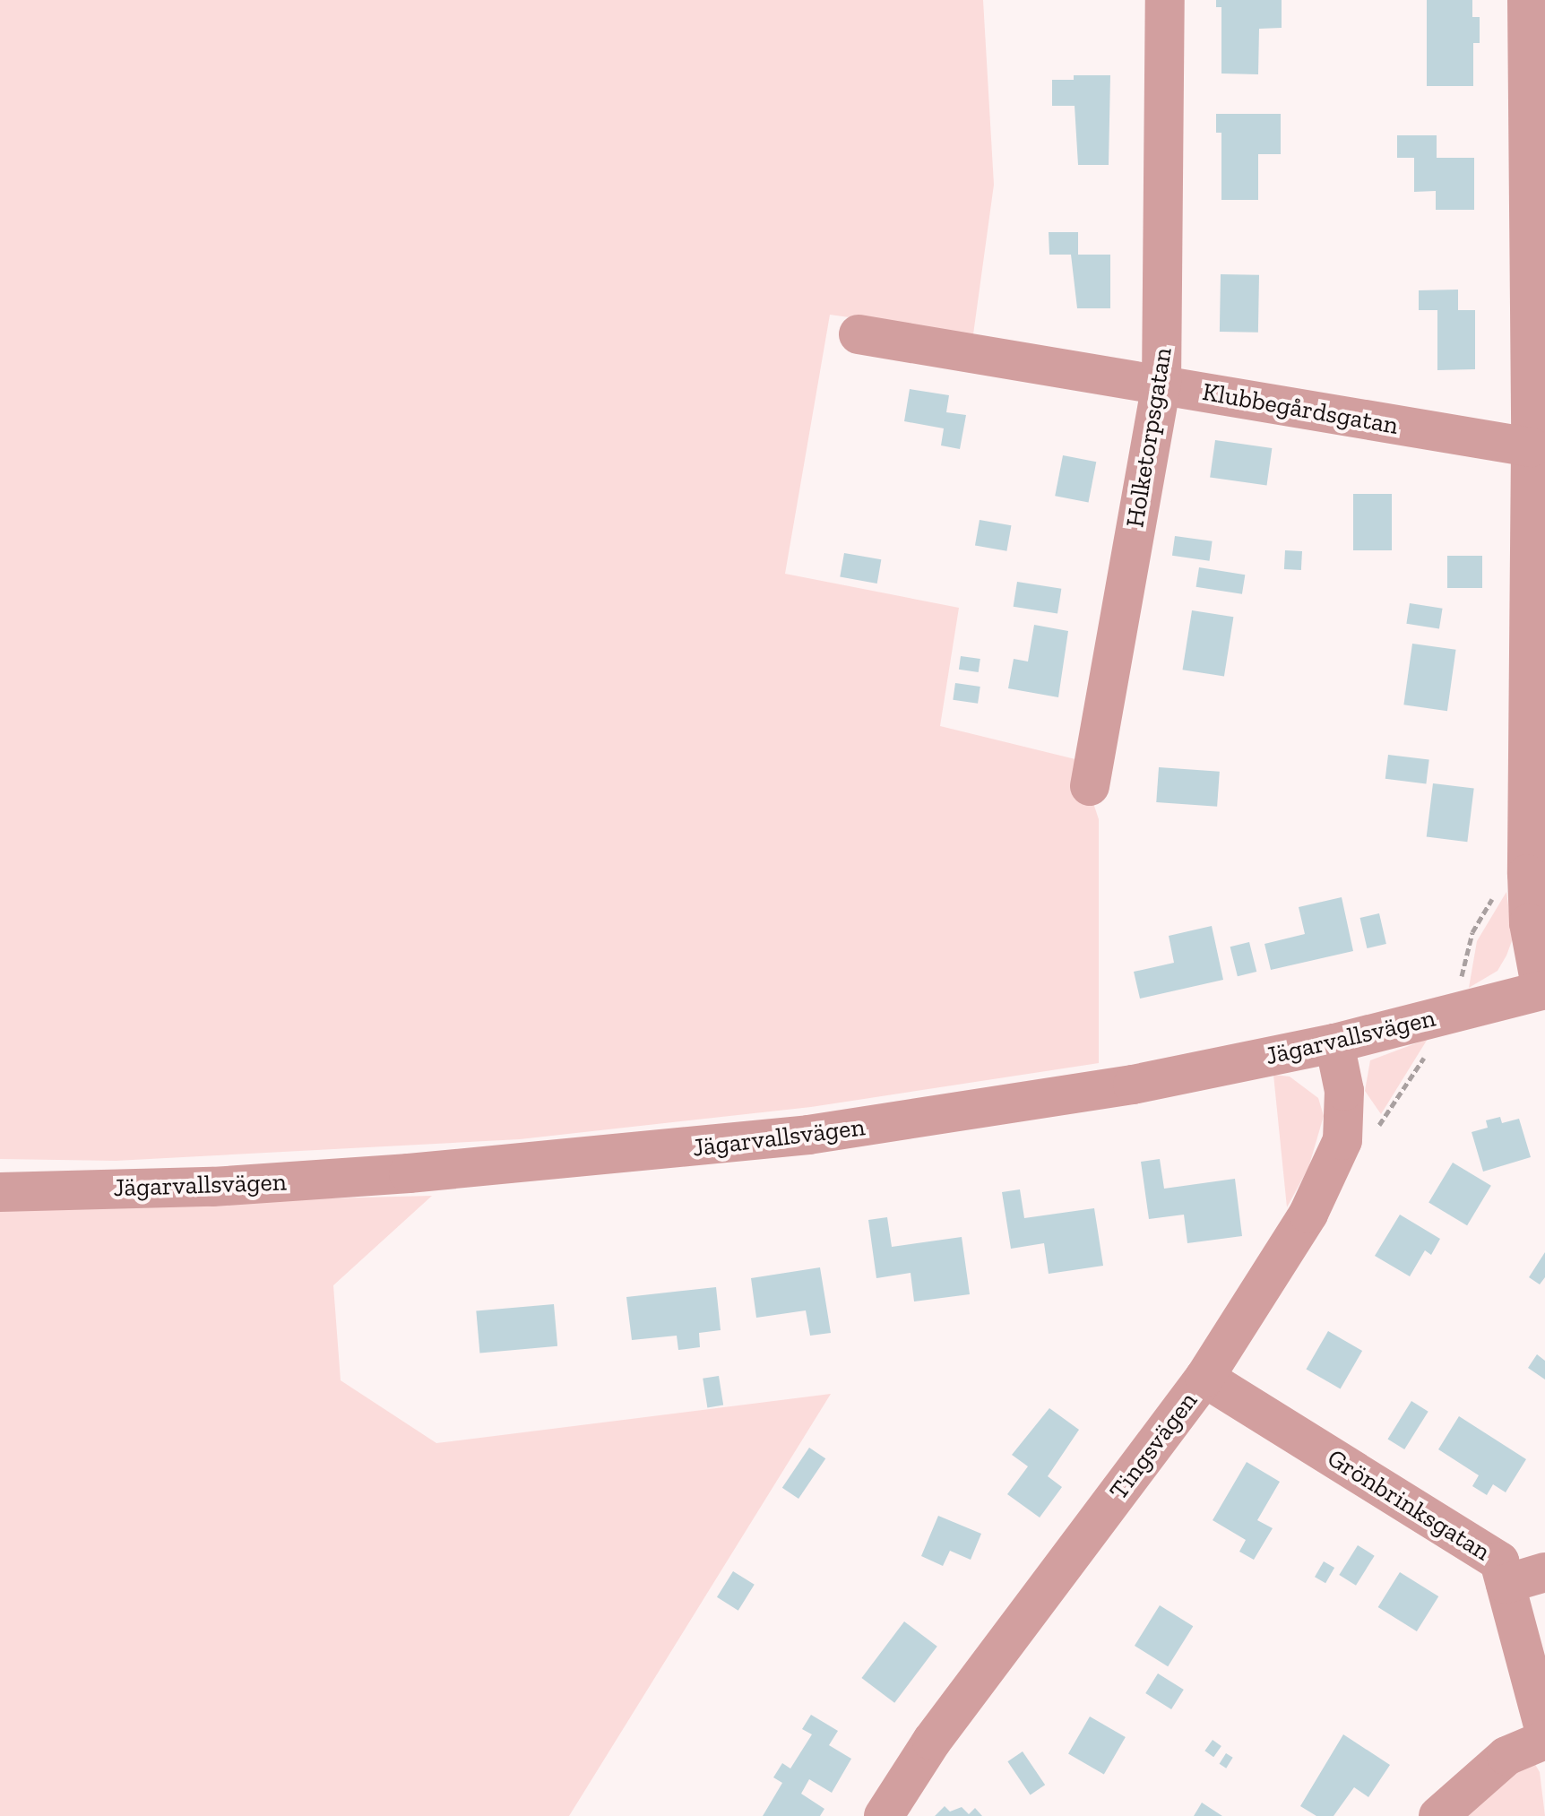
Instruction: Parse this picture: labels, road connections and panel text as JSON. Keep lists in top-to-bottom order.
{
  "streets": {
    "street": [
      "Klubbegårdsgatan",
      "Holketorpsgatan",
      "Jägarvallsvägen",
      "Tingsvägen",
      "Grönbrinksgatan"
    ]
  },
  "crossings": [
    ["Klubbegårdsgatan", "Holketorpsgatan"],
    ["Jägarvallsvägen", "Tingsvägen"],
    ["Tingsvägen", "Grönbrinksgatan"]
  ]
}
